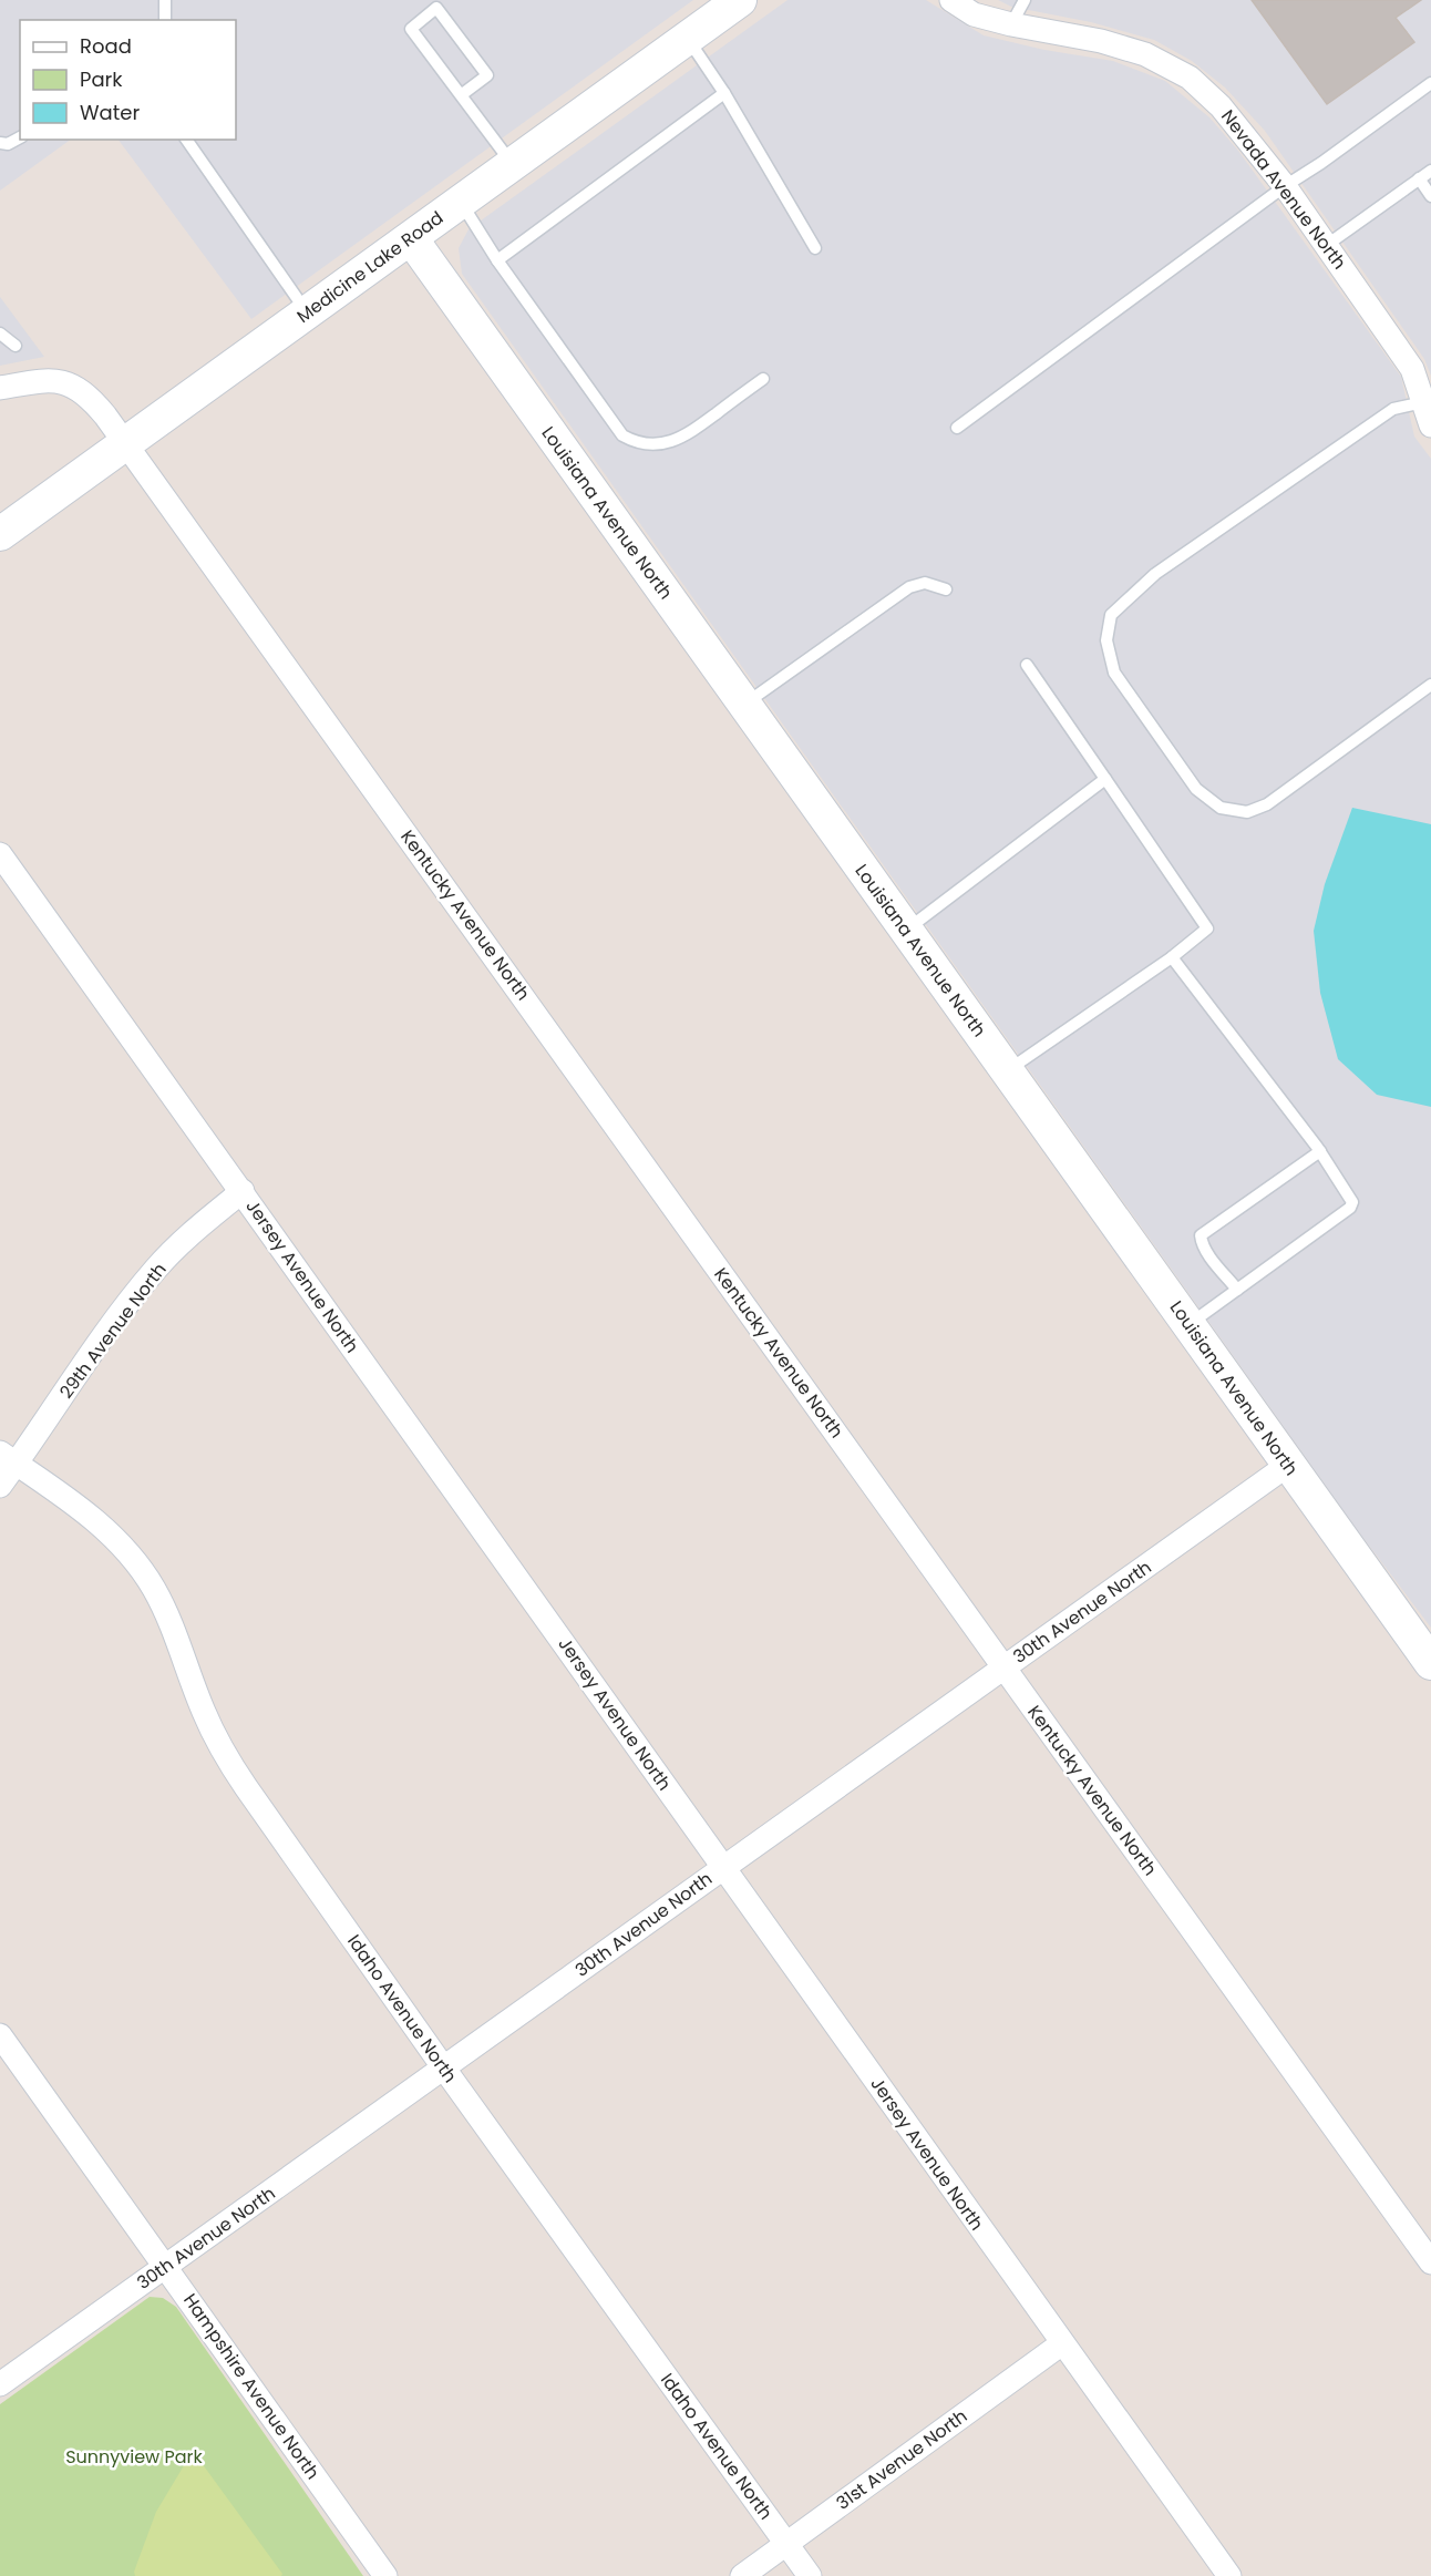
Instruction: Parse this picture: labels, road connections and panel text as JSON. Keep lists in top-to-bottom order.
{
  "streets": {
    "street": [
      "Nevada Avenue North",
      "Medicine Lake Road",
      "Louisiana Avenue North",
      "Kentucky Avenue North",
      "Jersey Avenue North",
      "29th Avenue North",
      "30th Avenue North",
      "Idaho Avenue North",
      "Hampshire Avenue North",
      "31st Avenue North"
    ]
  },
  "crossings": [
    ["Medicine Lake Road", "Louisiana Avenue North"],
    ["Medicine Lake Road", "Kentucky Avenue North"],
    ["Louisiana Avenue North", "30th Avenue North"],
    ["Kentucky Avenue North", "30th Avenue North"],
    ["Jersey Avenue North", "29th Avenue North"],
    ["Jersey Avenue North", "30th Avenue North"],
    ["Jersey Avenue North", "31st Avenue North"],
    ["29th Avenue North", "Idaho Avenue North"],
    ["30th Avenue North", "Idaho Avenue North"],
    ["30th Avenue North", "Hampshire Avenue North"],
    ["Idaho Avenue North", "31st Avenue North"]
  ],
  "parks": ["Sunnyview Park"],
  "legend": ["Road", "Park", "Water"]
}
